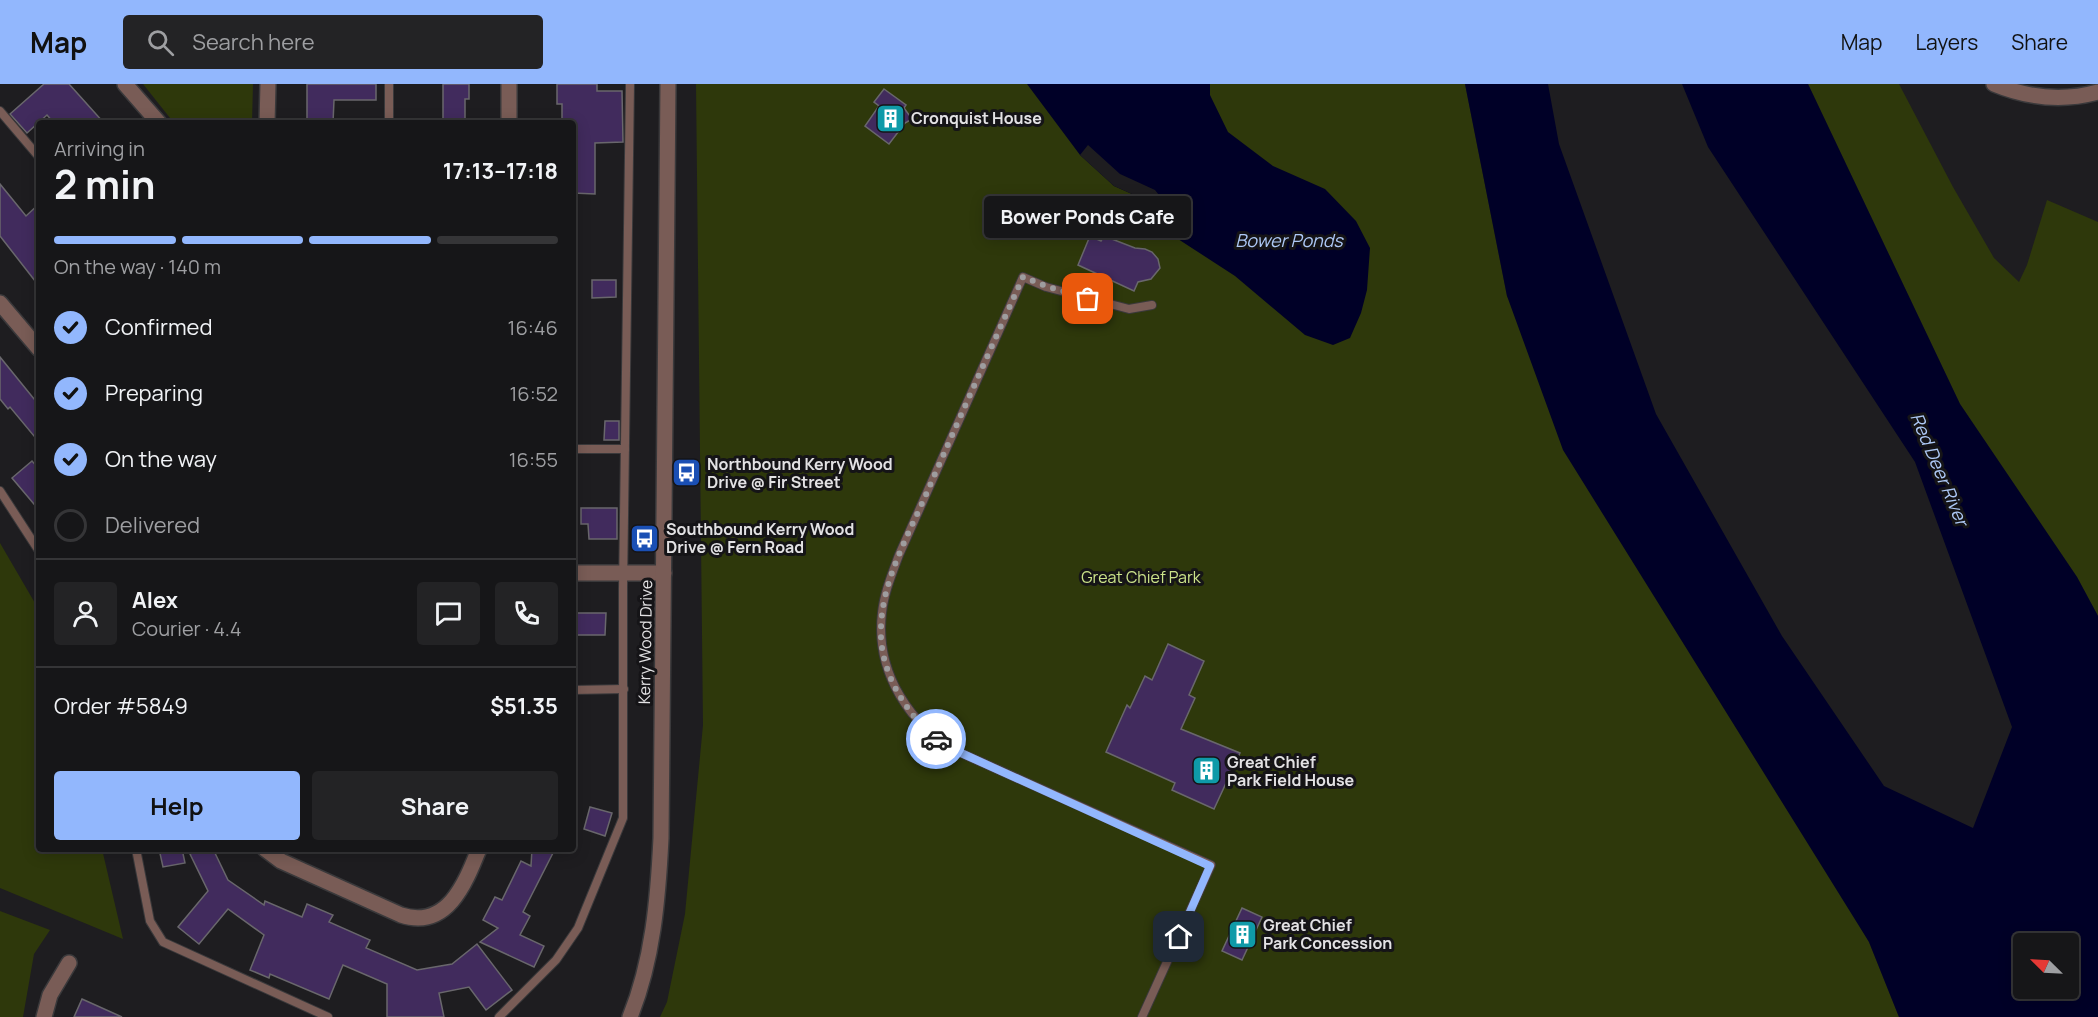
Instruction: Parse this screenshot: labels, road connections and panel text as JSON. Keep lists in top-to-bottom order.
{
  "streets": {
    "street": ["Kerry Wood Drive"]
  },
  "water": ["Bower Ponds", "Red Deer River"],
  "parks": ["Great Chief Park"],
  "places": {
    "building": ["Cronquist House", "Great Chief Park Field House", "Great Chief Park Concession"],
    "other": ["Bower Ponds Cafe"],
    "bus stop": ["Northbound Kerry Wood Drive @ Fir Street", "Southbound Kerry Wood Drive @ Fern Road"]
  },
  "north": "top left",
  "page": {
    "header": "Map",
    "search": "Search here",
    "nav": ["Map", "Layers", "Share"],
    "heading": ["2 min", "Arriving in", "17:13–17:18"],
    "panel": [
      "Alex",
      "Courier · 4.4",
      "Order #5849",
      "$51.35"
    ],
    "bubble": "Bower Ponds Cafe",
    "bar": "On the way · 140 m",
    "list": [
      ["Confirmed", "16:46"],
      ["Preparing", "16:52"],
      ["On the way", "16:55"],
      "Delivered"
    ],
    "buttons": ["Help", "Share"]
  }
}
